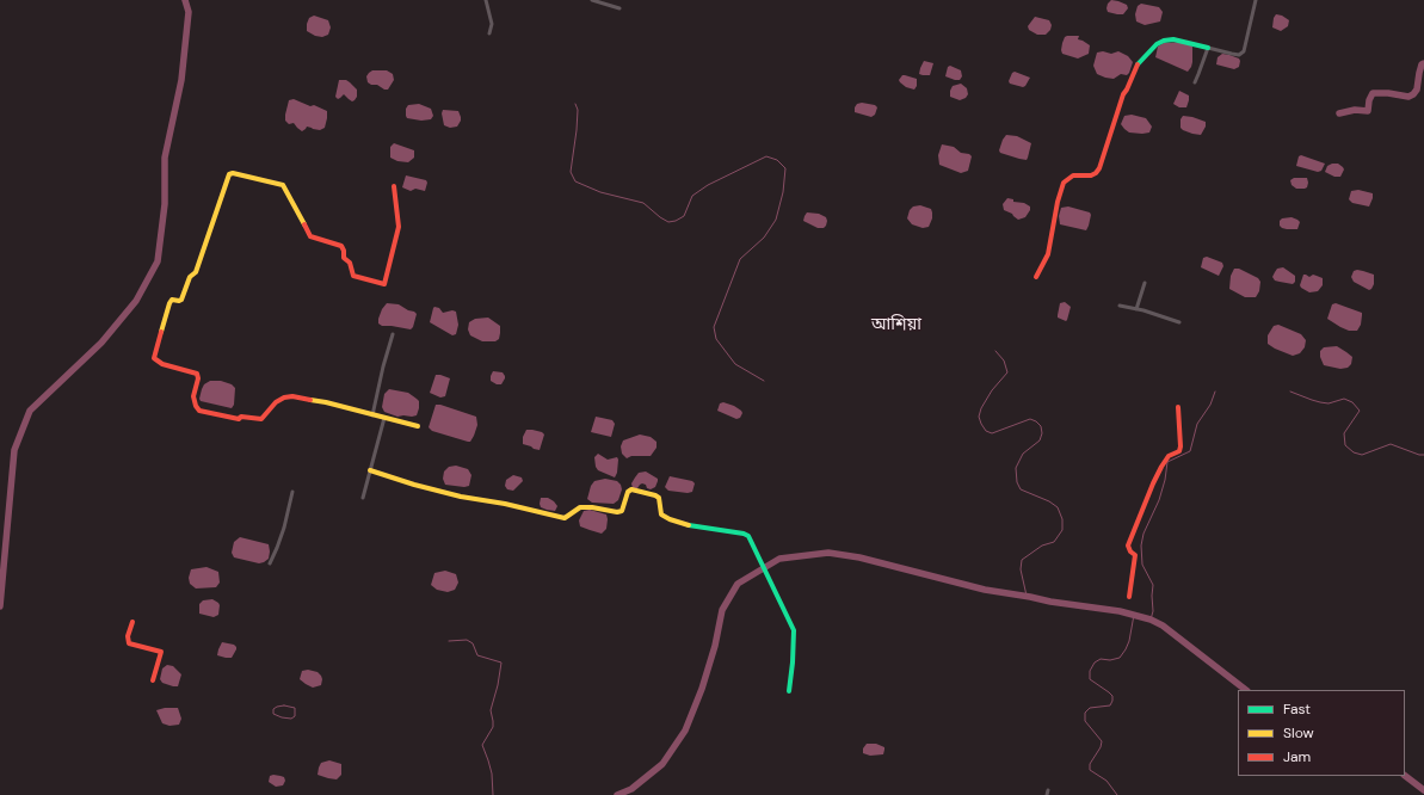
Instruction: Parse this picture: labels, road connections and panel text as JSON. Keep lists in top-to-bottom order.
{
  "districts": ["আশিয়া"],
  "legend": ["Fast", "Slow", "Jam"]
}
